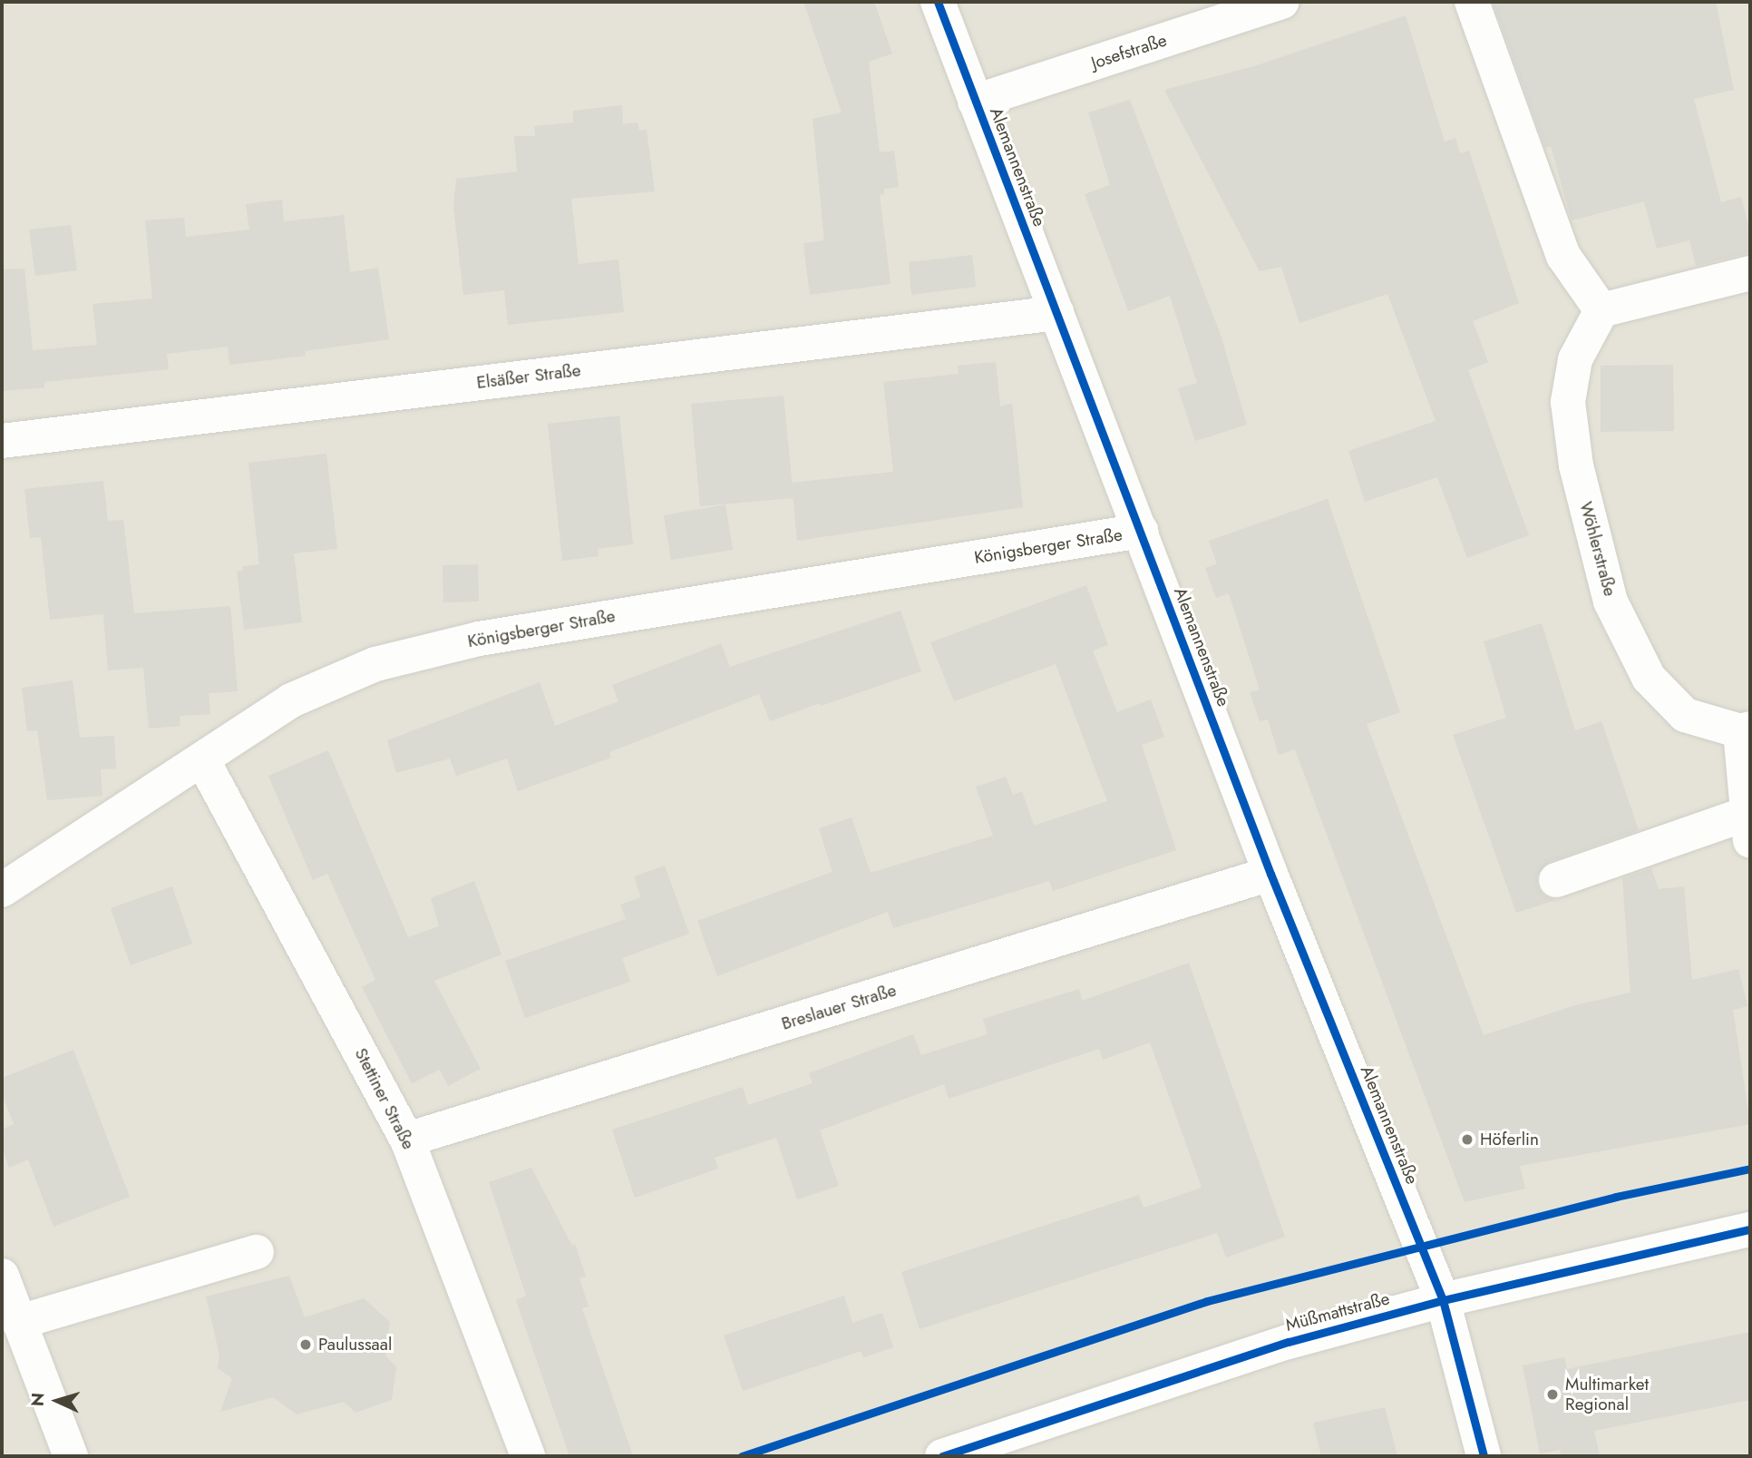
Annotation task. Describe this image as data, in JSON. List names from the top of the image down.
{
  "streets": {
    "street": [
      "Josefstraße",
      "Alemannenstraße",
      "Elsäßer Straße",
      "Königsberger Straße",
      "Wöhlerstraße",
      "Breslauer Straße",
      "Stettiner Straße",
      "Müßmattstraße"
    ]
  },
  "crossings": [
    ["Josefstraße", "Alemannenstraße"],
    ["Alemannenstraße", "Elsäßer Straße"],
    ["Alemannenstraße", "Königsberger Straße"],
    ["Alemannenstraße", "Breslauer Straße"],
    ["Alemannenstraße", "Müßmattstraße"],
    ["Königsberger Straße", "Stettiner Straße"],
    ["Breslauer Straße", "Stettiner Straße"]
  ],
  "places": ["Höferlin", "Paulussaal", "Multimarket Regional"],
  "north": "left"
}
